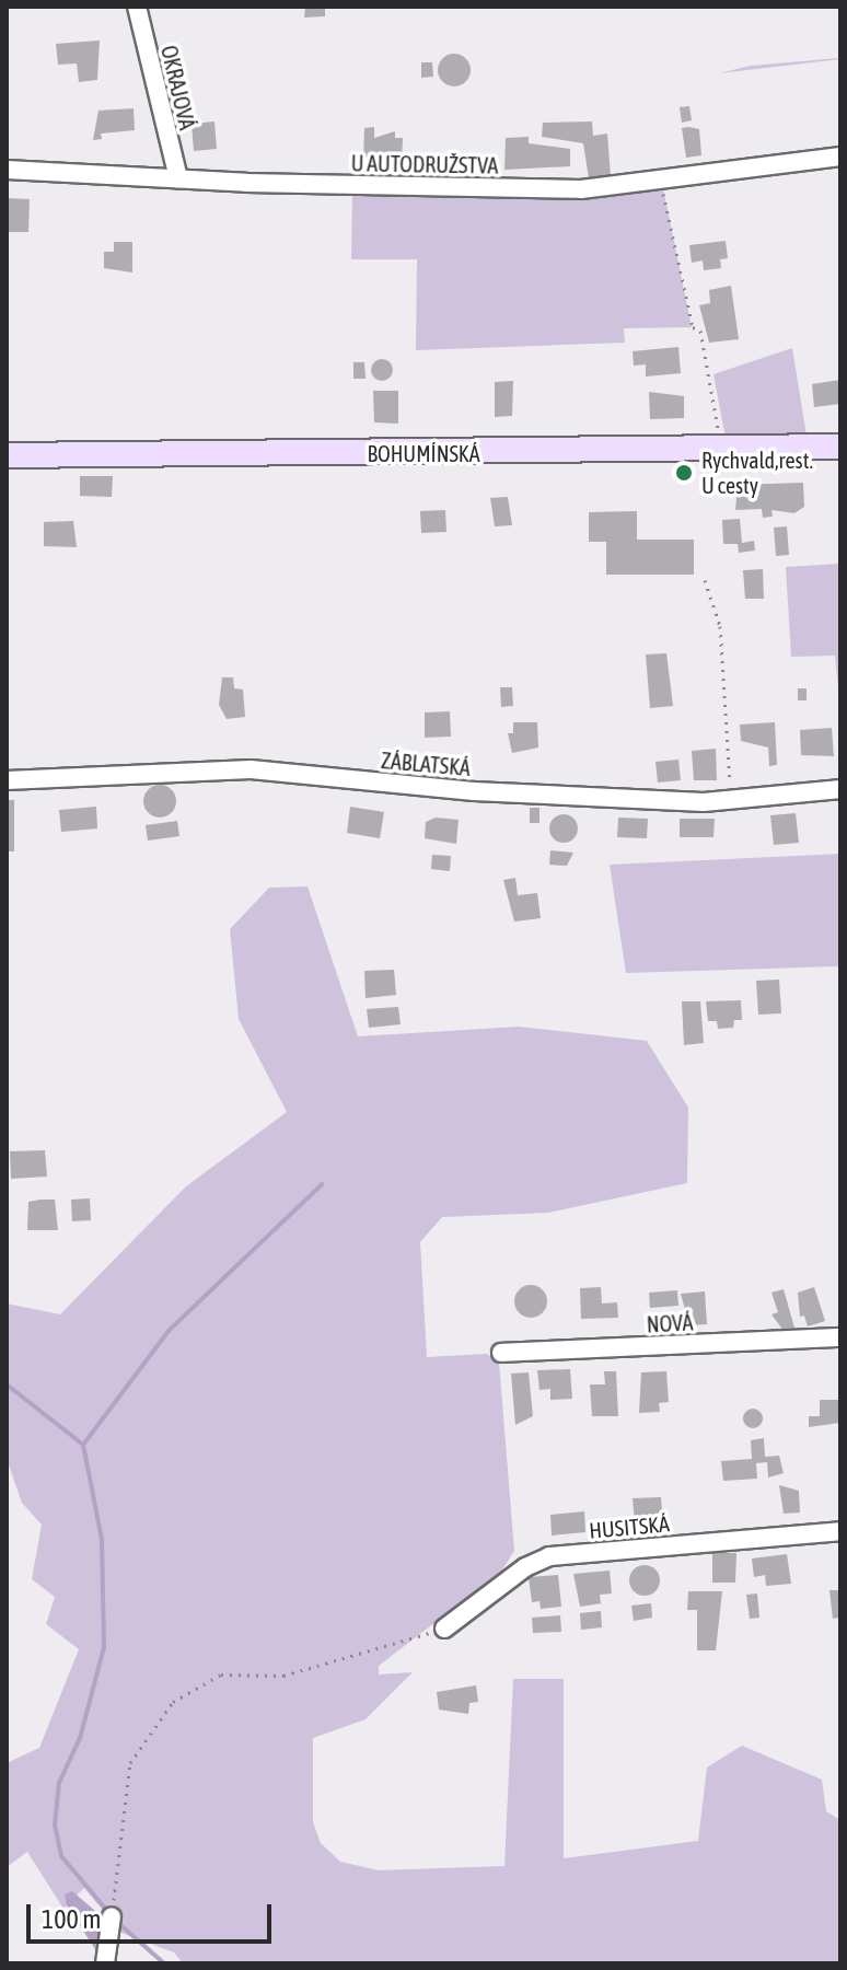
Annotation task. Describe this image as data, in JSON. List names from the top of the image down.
{
  "streets": {
    "main road": ["BOHUMÍNSKÁ"],
    "street": [
      "OKRAJOVÁ",
      "U AUTODRUŽSTVA",
      "ZÁBLATSKÁ",
      "NOVÁ",
      "HUSITSKÁ"
    ]
  },
  "crossings": [
    ["OKRAJOVÁ", "U AUTODRUŽSTVA"]
  ],
  "places": ["Rychvald,rest. U cesty"],
  "scale_bar": "100 m"
}
